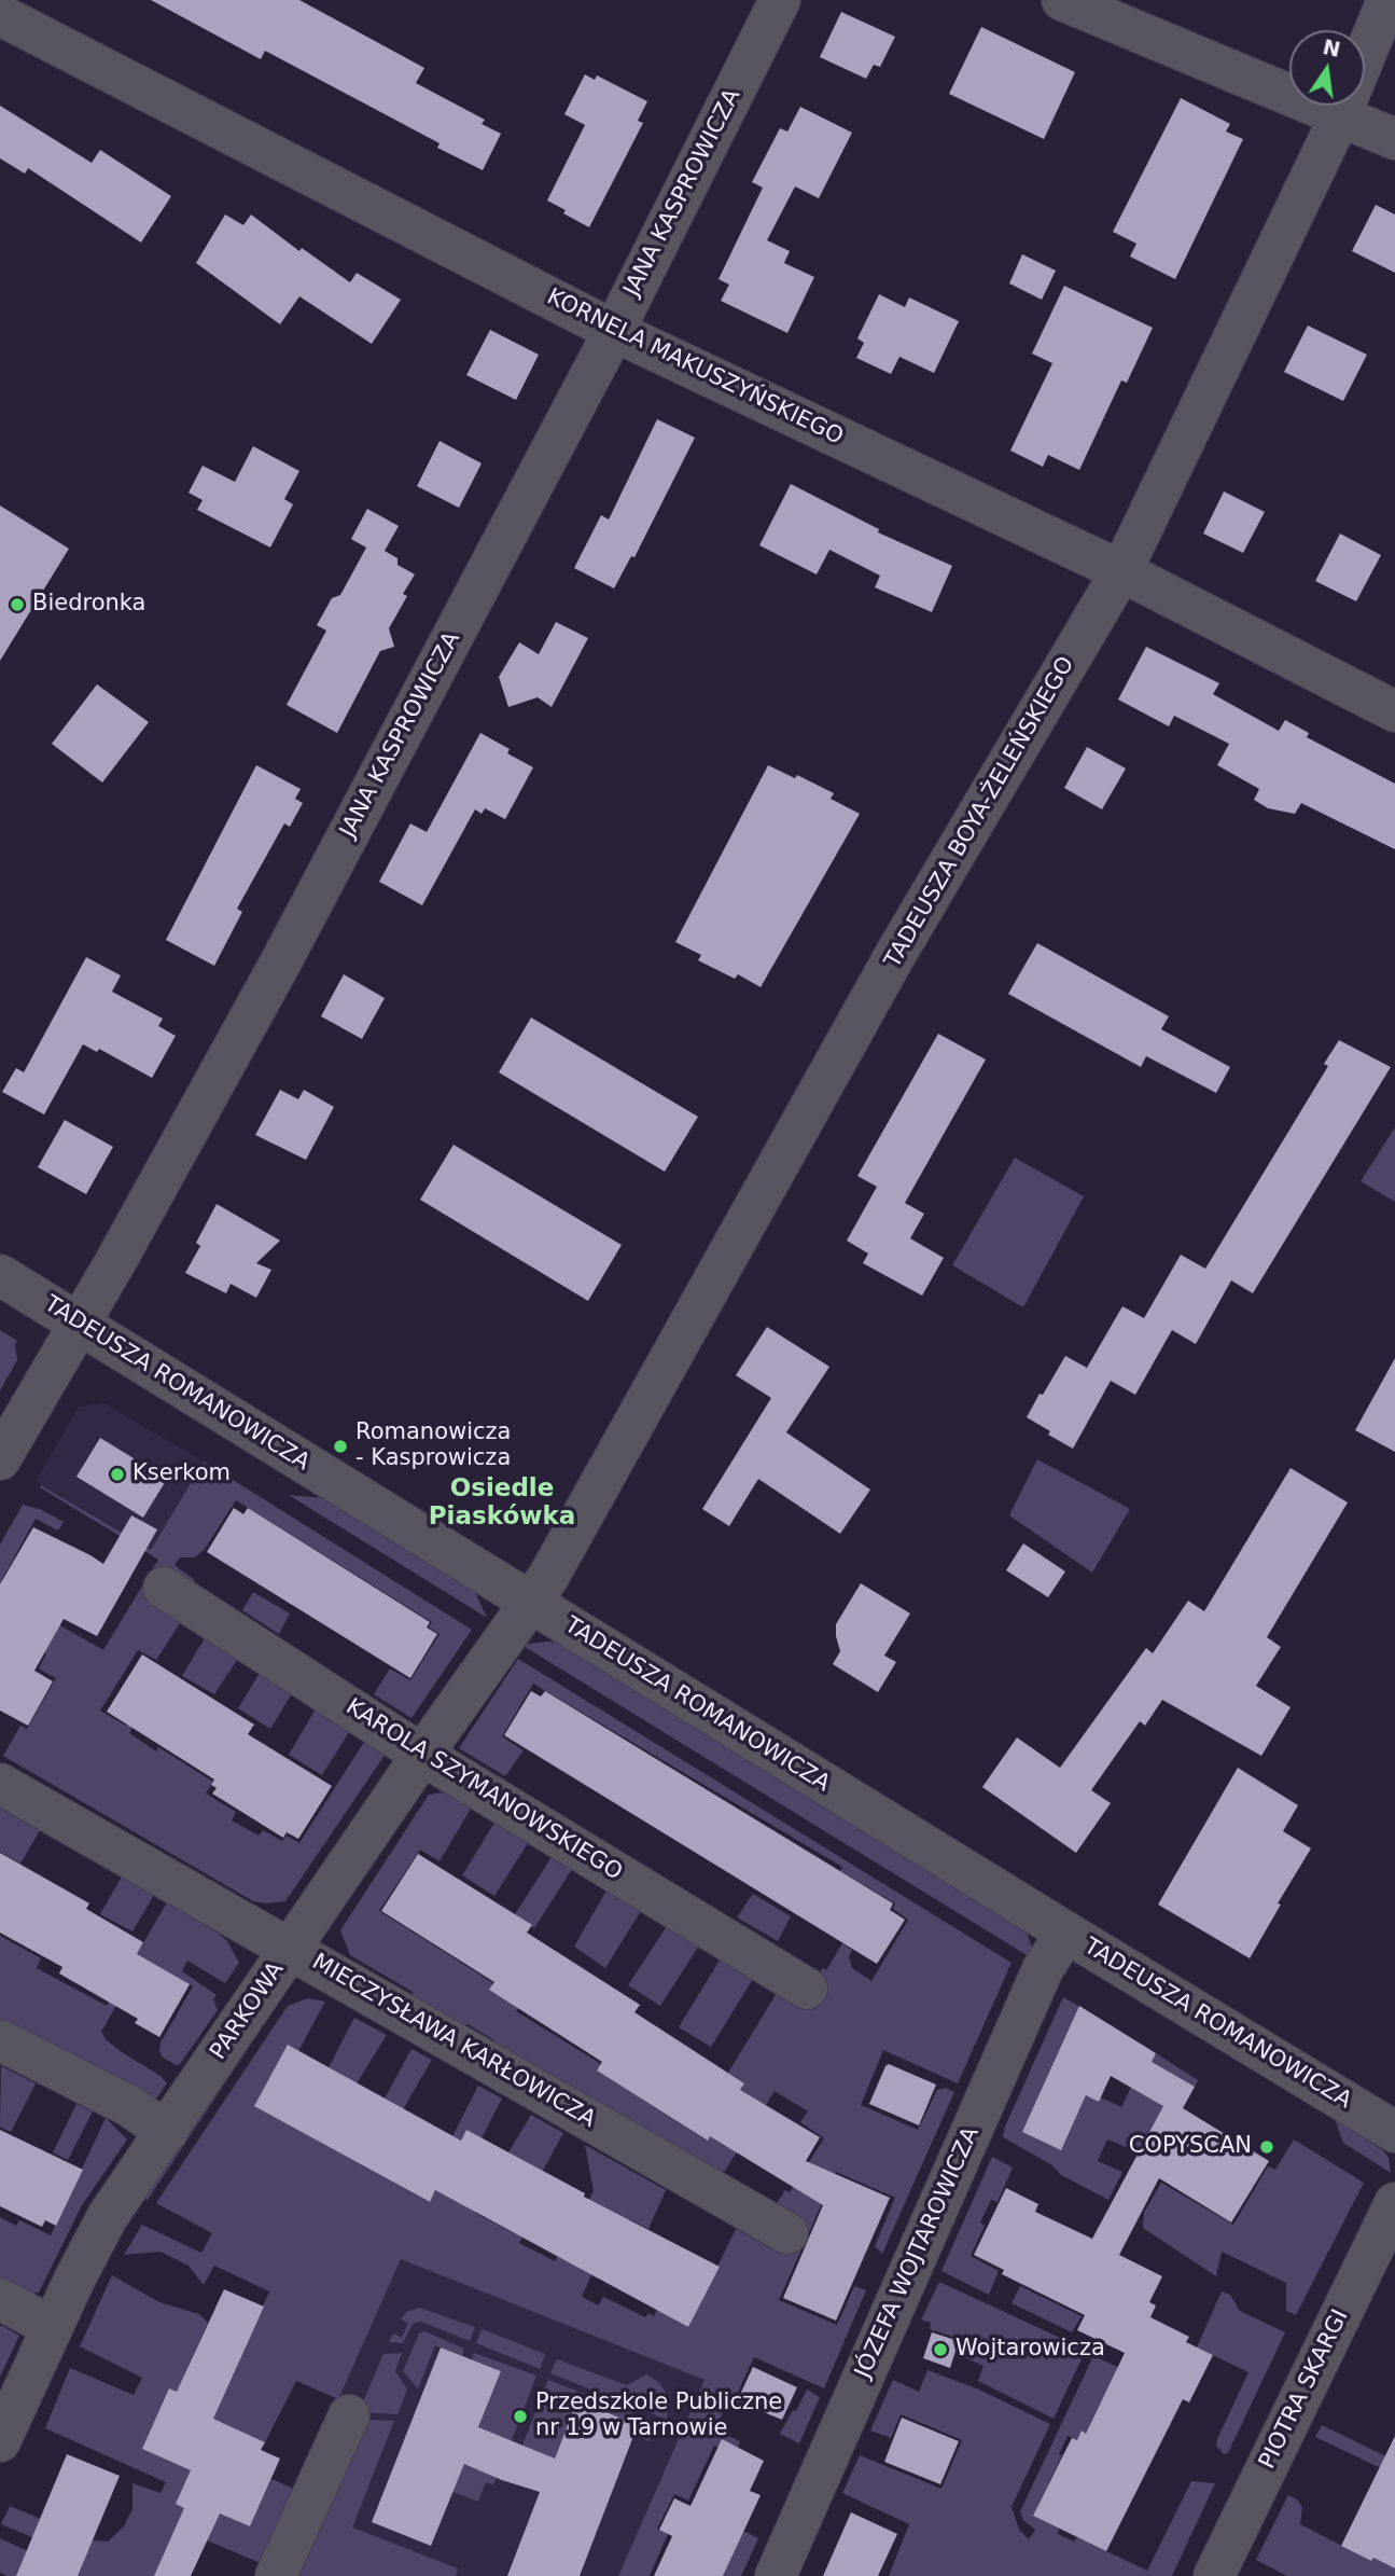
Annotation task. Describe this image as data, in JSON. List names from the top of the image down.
{
  "streets": {
    "street": [
      "JANA KASPROWICZA",
      "KORNELA MAKUSZYŃSKIEGO",
      "TADEUSZA BOYA-ŻELEŃSKIEGO",
      "TADEUSZA ROMANOWICZA",
      "KAROLA SZYMANOWSKIEGO",
      "PARKOWA",
      "MIECZYSŁAWA KARŁOWICZA",
      "JÓZEFA WOJTAROWICZA",
      "PIOTRA SKARGI"
    ]
  },
  "crossings": [
    ["JANA KASPROWICZA", "KORNELA MAKUSZYŃSKIEGO"],
    ["JANA KASPROWICZA", "TADEUSZA ROMANOWICZA"],
    ["KORNELA MAKUSZYŃSKIEGO", "TADEUSZA BOYA-ŻELEŃSKIEGO"],
    ["TADEUSZA BOYA-ŻELEŃSKIEGO", "TADEUSZA ROMANOWICZA"],
    ["TADEUSZA BOYA-ŻELEŃSKIEGO", "PARKOWA"],
    ["TADEUSZA ROMANOWICZA", "PARKOWA"],
    ["TADEUSZA ROMANOWICZA", "JÓZEFA WOJTAROWICZA"],
    ["KAROLA SZYMANOWSKIEGO", "PARKOWA"],
    ["PARKOWA", "MIECZYSŁAWA KARŁOWICZA"]
  ],
  "districts": ["Osiedle Piaskówka"],
  "places": [
    "Biedronka",
    "Romanowicza - Kasprowicza",
    "Kserkom",
    "COPYSCAN",
    "Wojtarowicza",
    "Przedszkole Publiczne nr 19 w Tarnowie"
  ],
  "north": "top"
}
